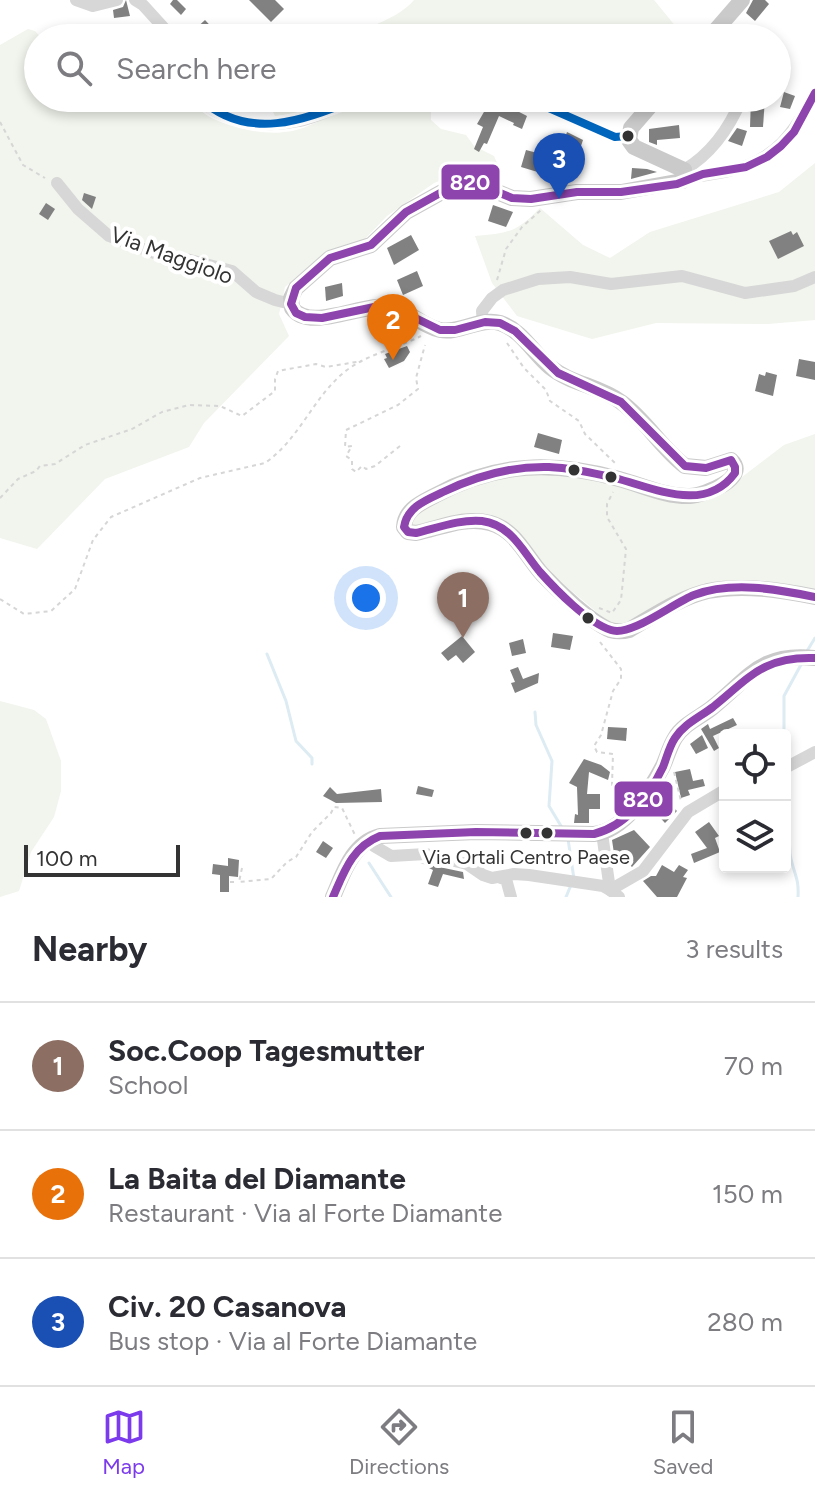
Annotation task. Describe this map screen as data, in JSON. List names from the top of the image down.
{
  "streets": {
    "street": ["Via Maggiolo"]
  },
  "places": ["Via Ortali Centro Paese"],
  "lines": ["transit line 820"],
  "scale_bar": "100 m",
  "page": {
    "search": "Search here",
    "pins": ["3", "2", "1"],
    "scale": "100 m",
    "heading": ["Nearby", "3 results"],
    "list": [
      {
        "mark": "1",
        "name": "Soc.Coop Tagesmutter",
        "note": "School",
        "value": "70 m"
      },
      {
        "mark": "2",
        "name": "La Baita del Diamante",
        "note": "Restaurant · Via al Forte Diamante",
        "value": "150 m"
      },
      {
        "mark": "3",
        "name": "Civ. 20 Casanova",
        "note": "Bus stop · Via al Forte Diamante",
        "value": "280 m"
      }
    ],
    "nav": ["Map", "Directions", "Saved"]
  }
}
